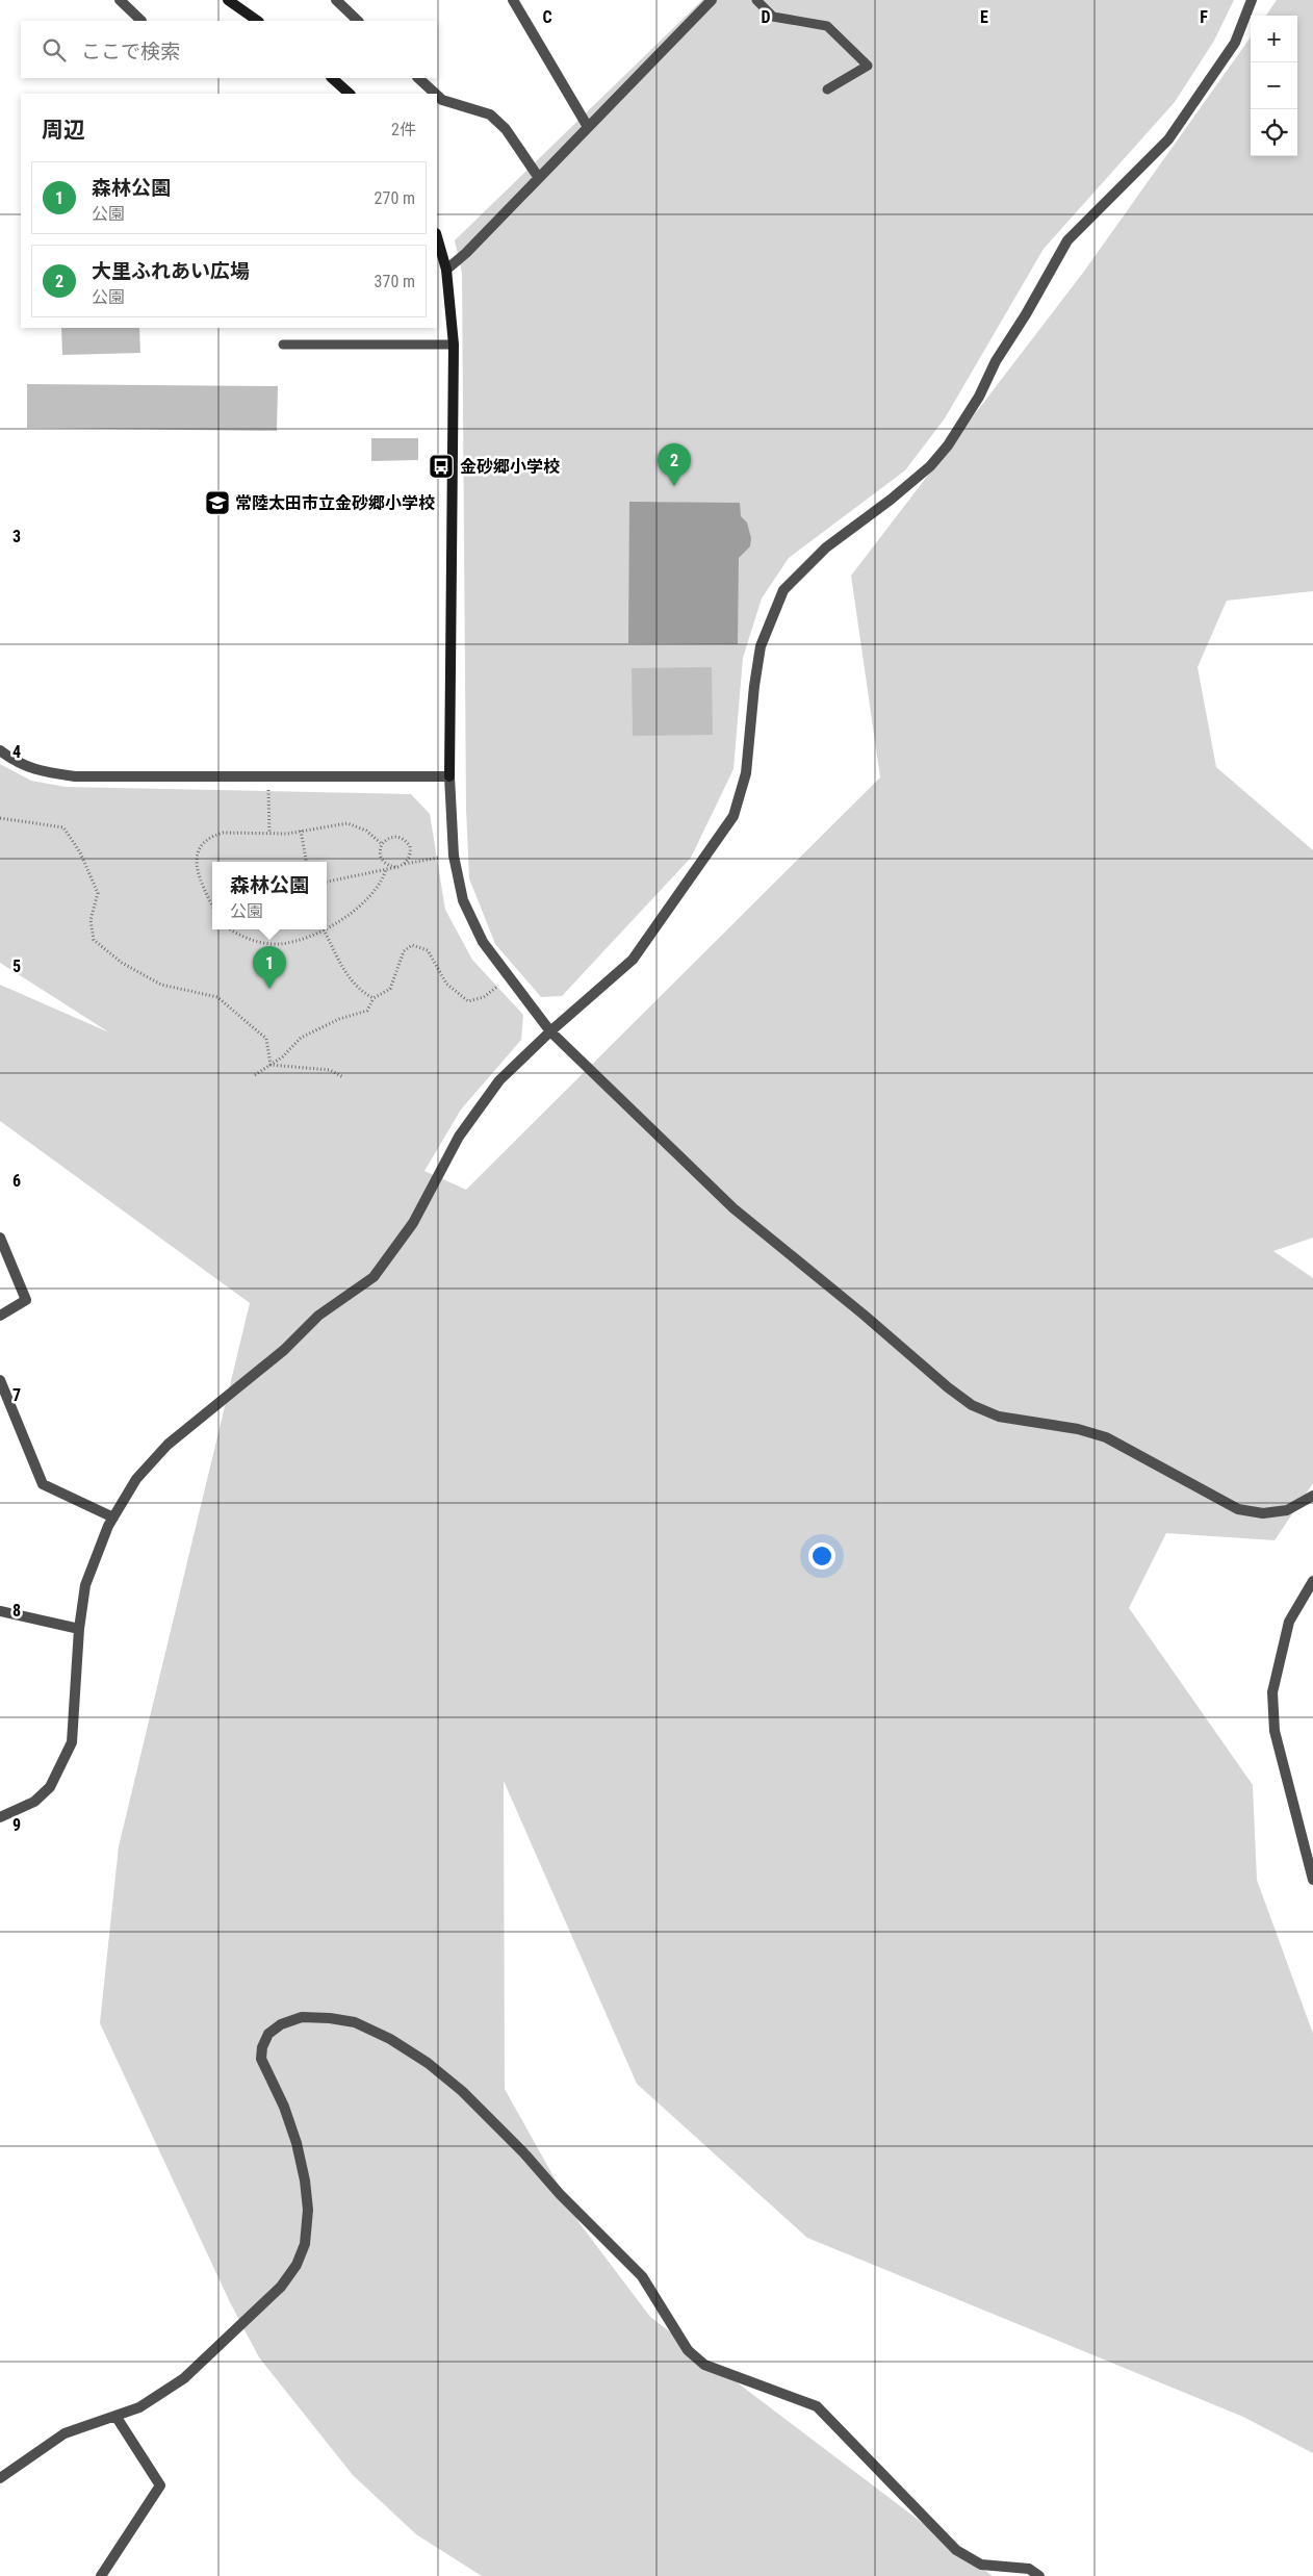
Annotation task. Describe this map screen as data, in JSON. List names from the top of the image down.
{
  "places": {
    "bus stop": ["金砂郷小学校"],
    "school or university": ["常陸太田市立金砂郷小学校"]
  },
  "page": {
    "map_buttons": ["+", "−"],
    "search": "ここで検索",
    "heading": ["周辺", "2件"],
    "list": [
      {
        "mark": "1",
        "name": "森林公園",
        "note": "公園",
        "value": "270 m"
      },
      {
        "mark": "2",
        "name": "大里ふれあい広場",
        "note": "公園",
        "value": "370 m"
      }
    ],
    "pins": ["2", "1"],
    "popup": ["森林公園", "公園"]
  },
  "grid": {
    "columns": [
      "C",
      "D",
      "E",
      "F"
    ],
    "rows": [
      "3",
      "4",
      "5",
      "6",
      "7",
      "8",
      "9"
    ]
  }
}
